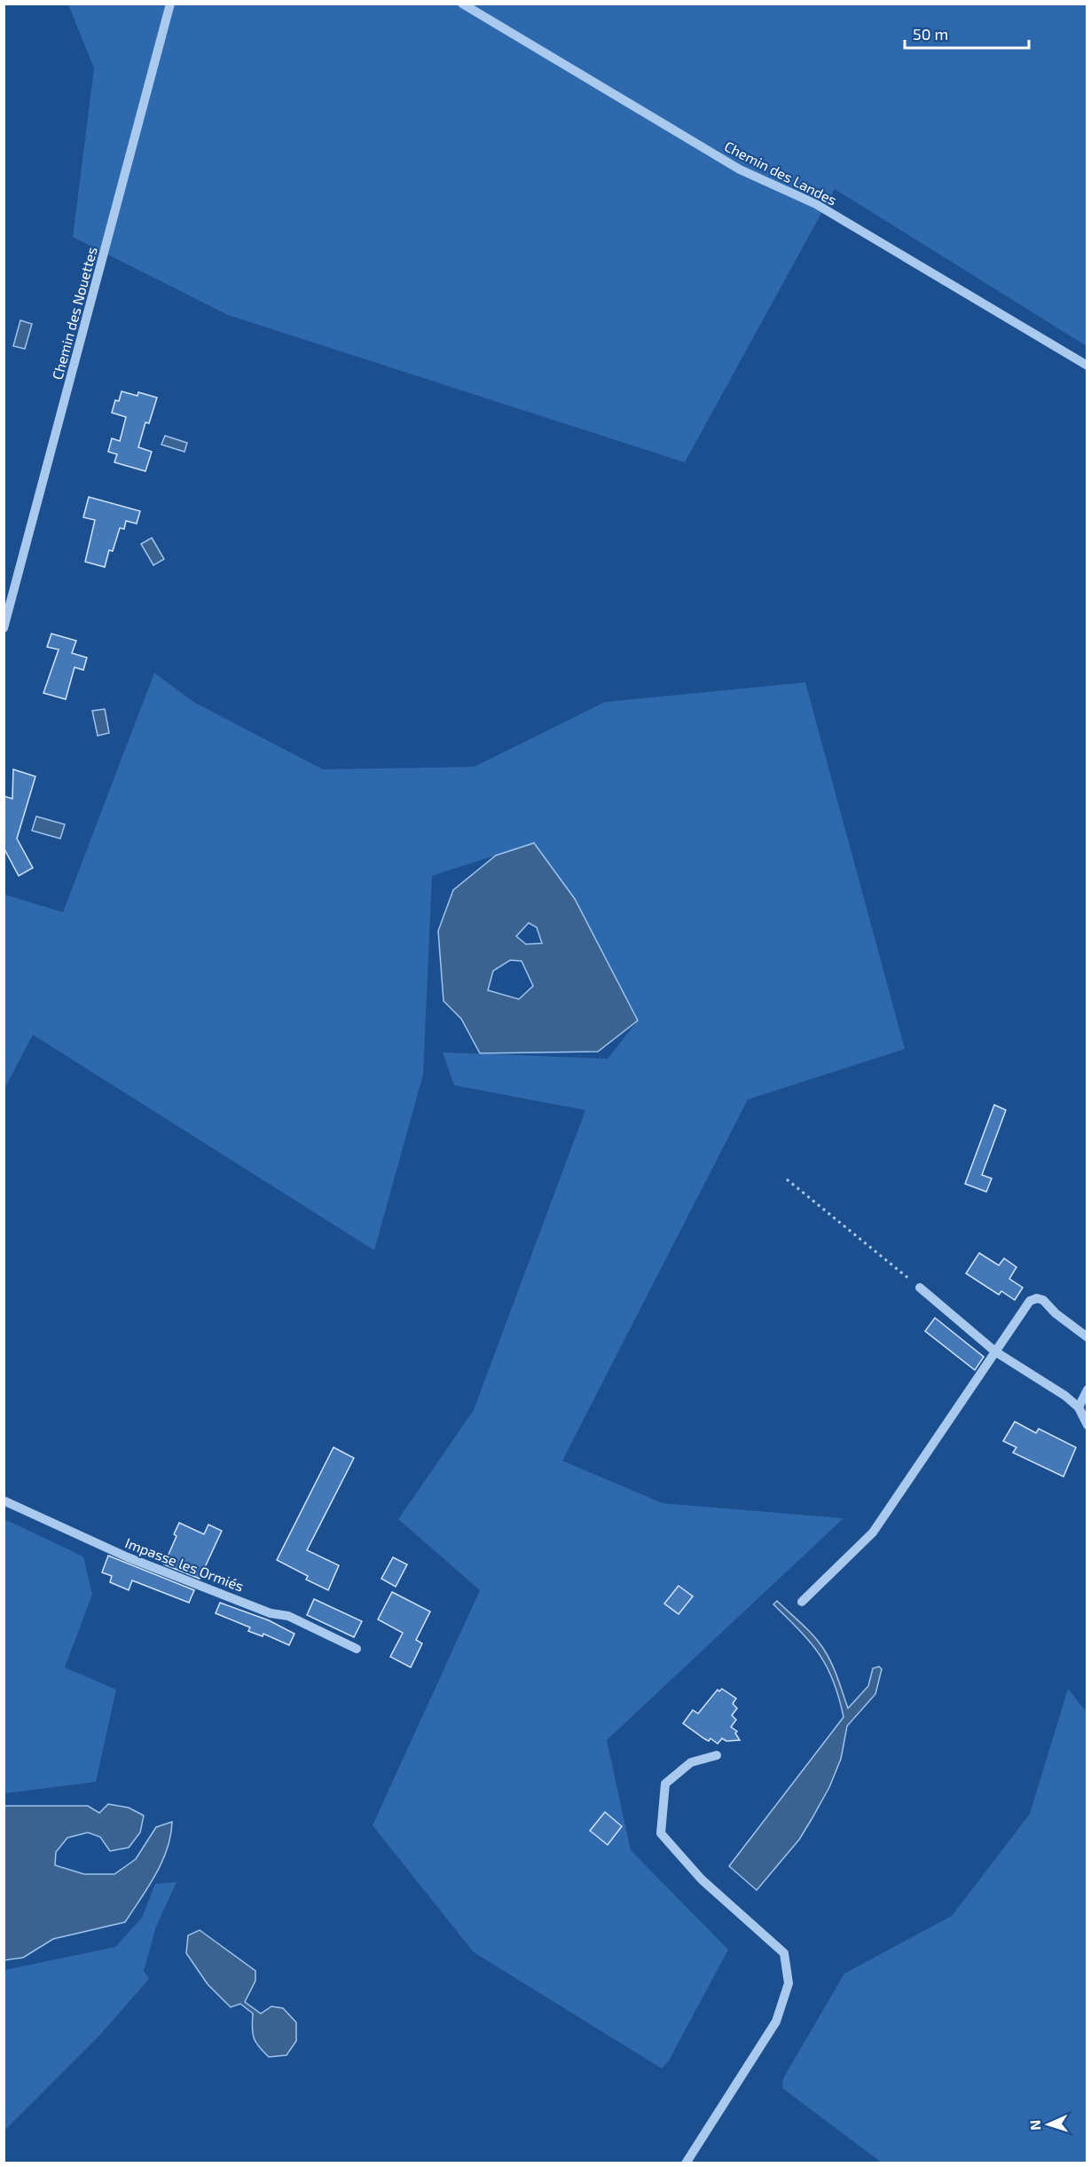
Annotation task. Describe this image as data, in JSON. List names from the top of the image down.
{
  "streets": {
    "street": ["Chemin des Landes", "Chemin des Nouettes", "Impasse les Ormiés"]
  },
  "scale_bar": "50 m",
  "north": "left"
}
